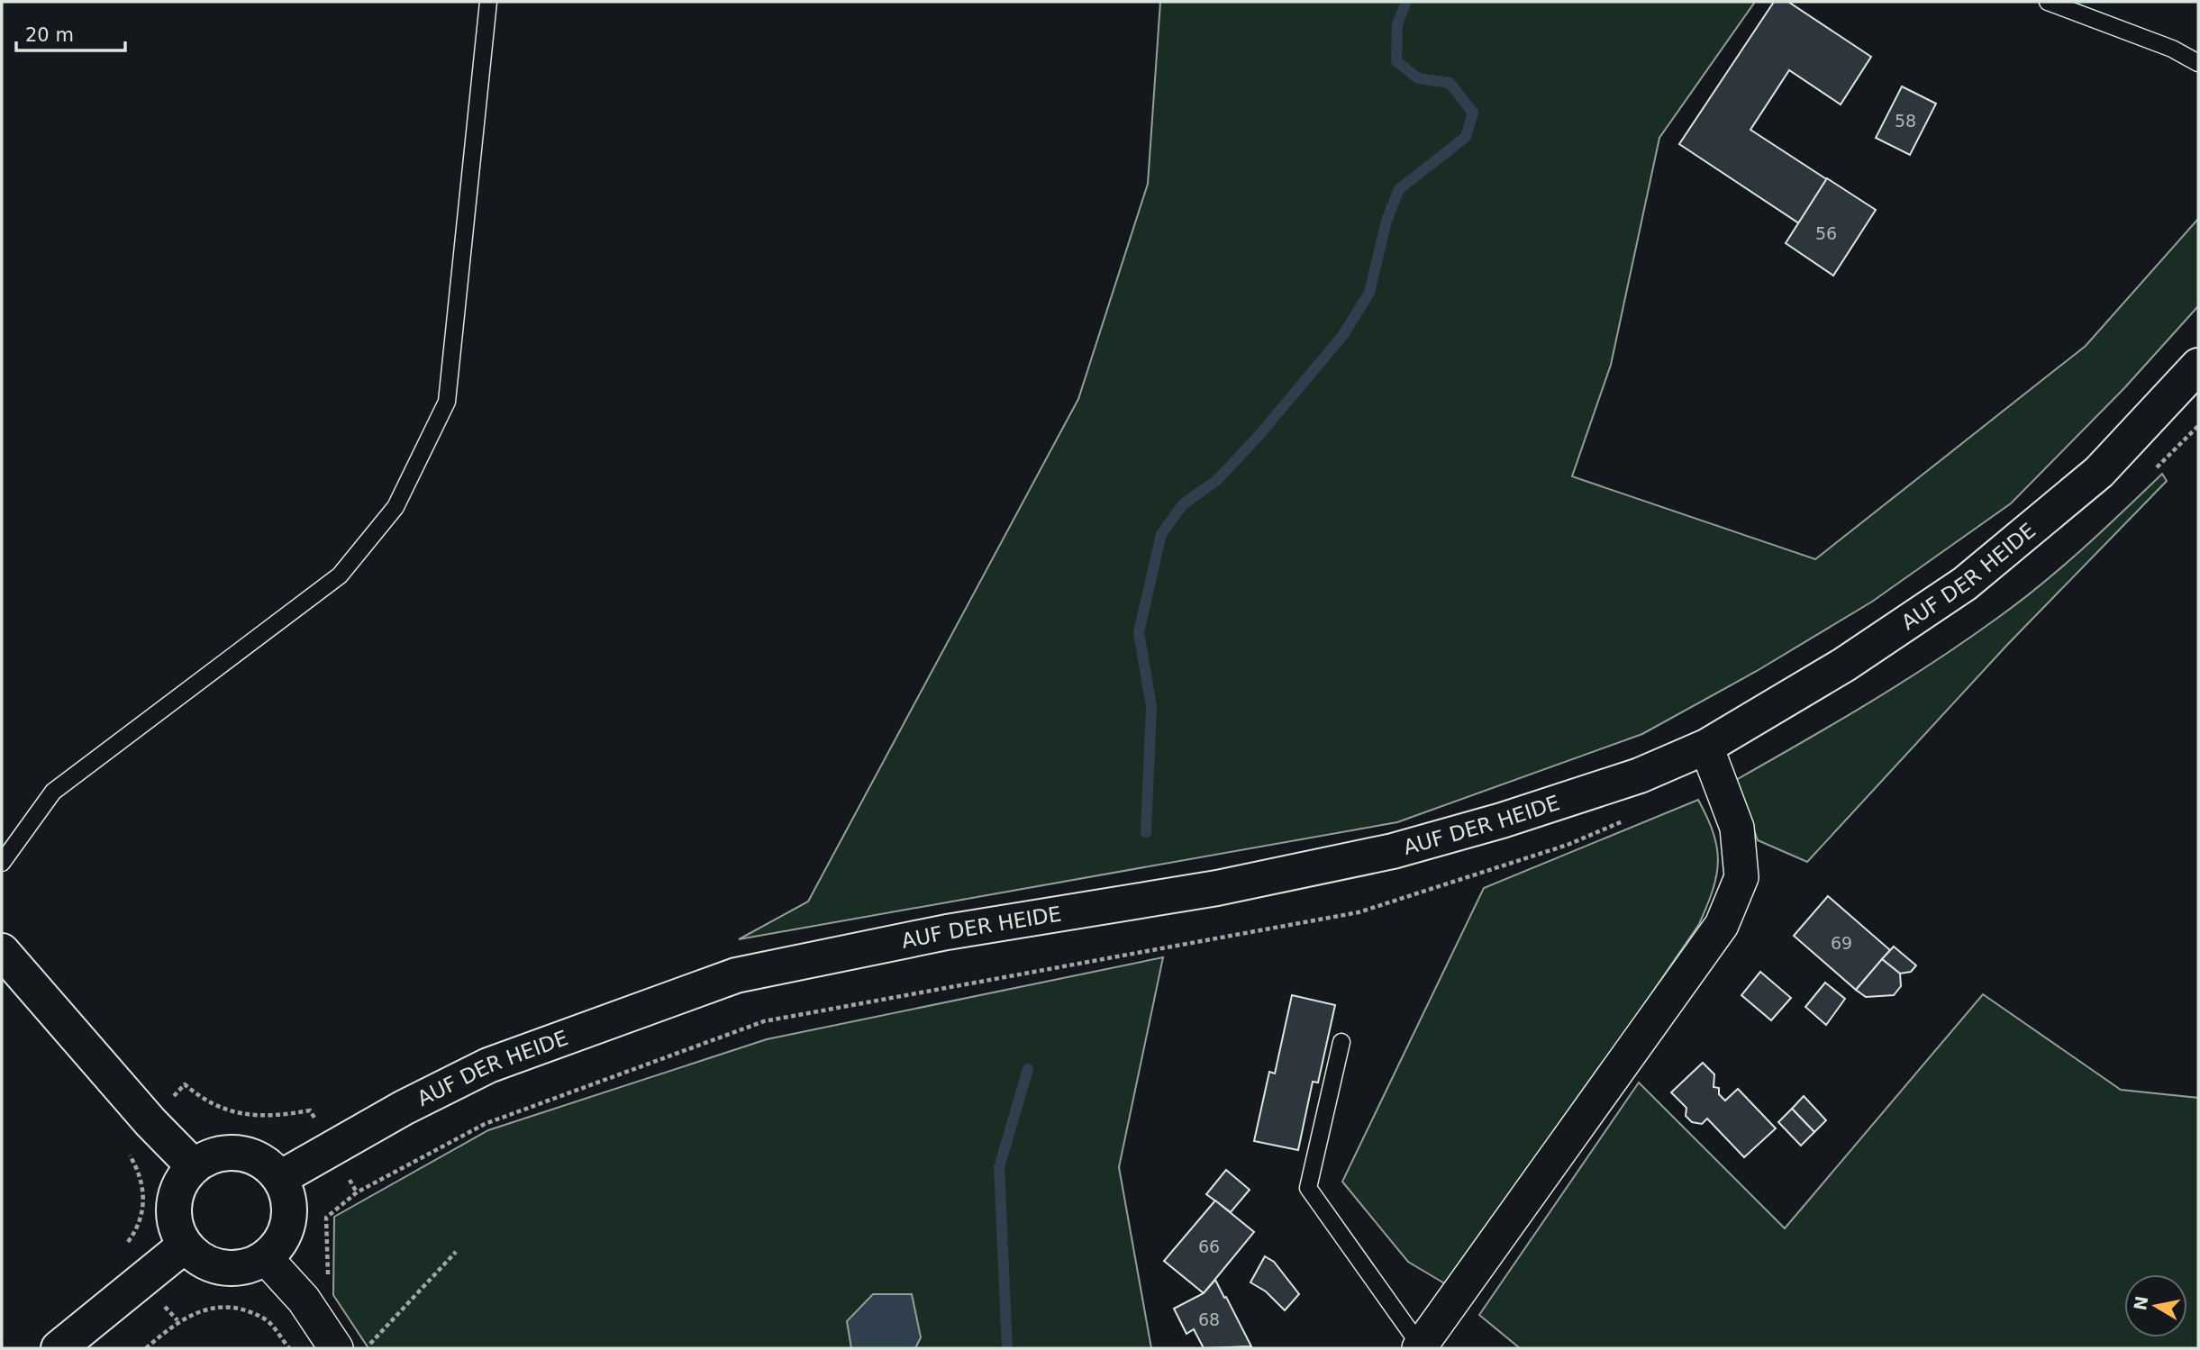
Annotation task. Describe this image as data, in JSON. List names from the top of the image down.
{
  "streets": {
    "street": ["AUF DER HEIDE"]
  },
  "house_numbers": [
    "58",
    "56",
    "69",
    "66",
    "68"
  ],
  "scale_bar": "20 m",
  "north": "left"
}
